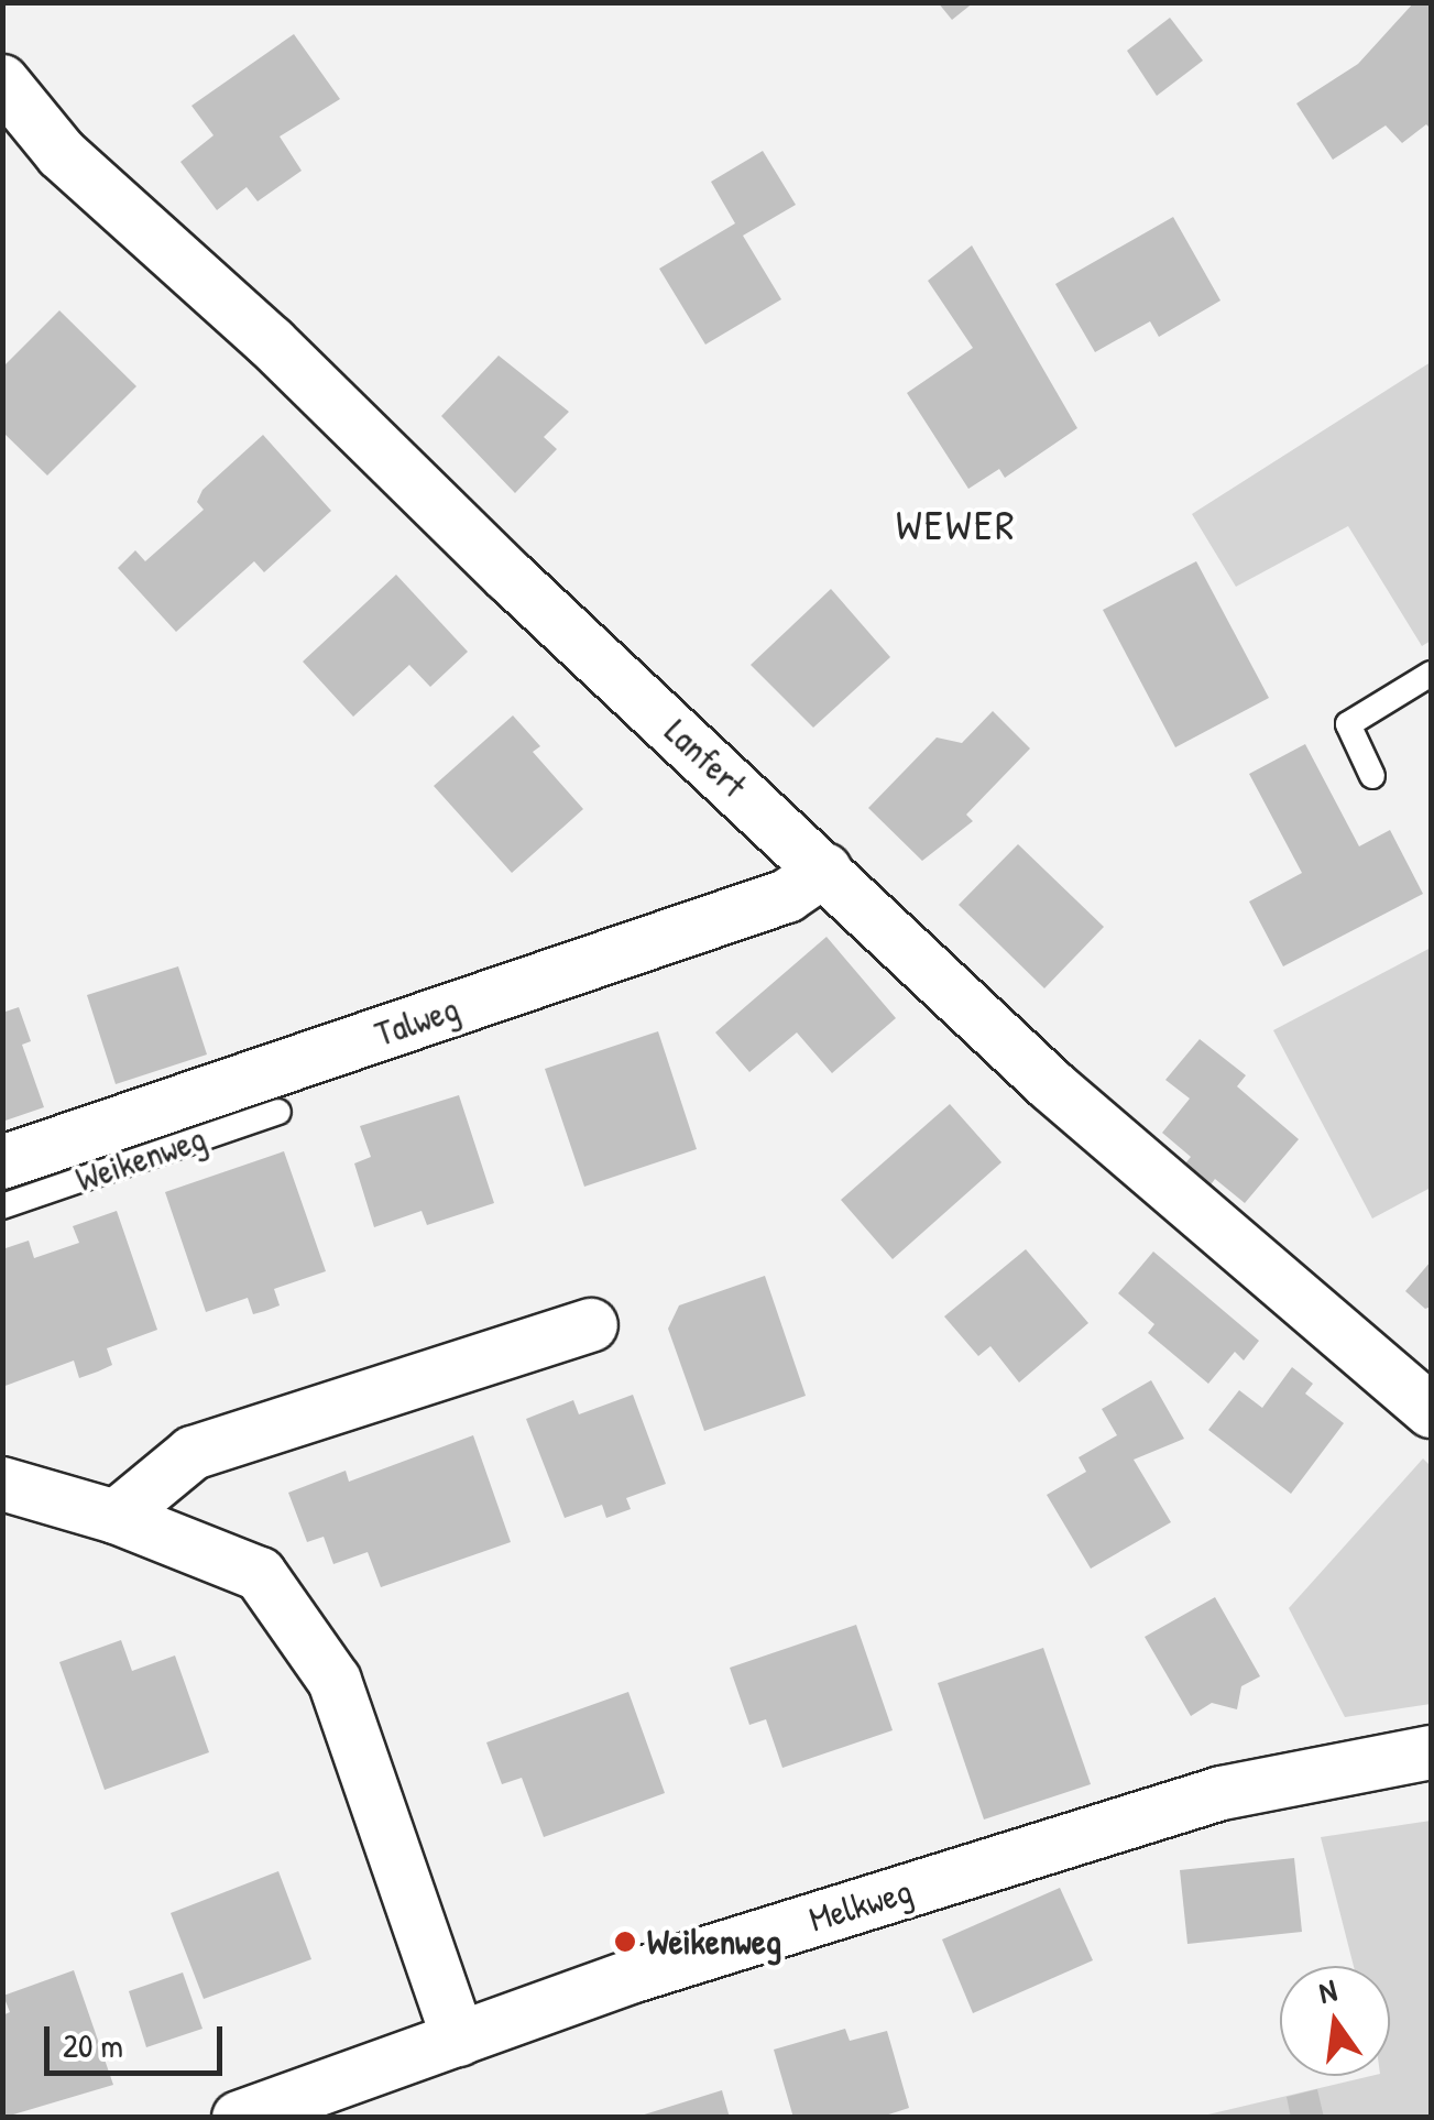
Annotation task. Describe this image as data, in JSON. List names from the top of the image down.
{
  "streets": {
    "street": ["Lanfert", "Talweg", "Melkweg"],
    "lane": ["Weikenweg"]
  },
  "crossings": [
    ["Lanfert", "Talweg"]
  ],
  "districts": ["WEWER"],
  "places": ["Weikenweg"],
  "scale_bar": "20 m",
  "north": "top"
}
